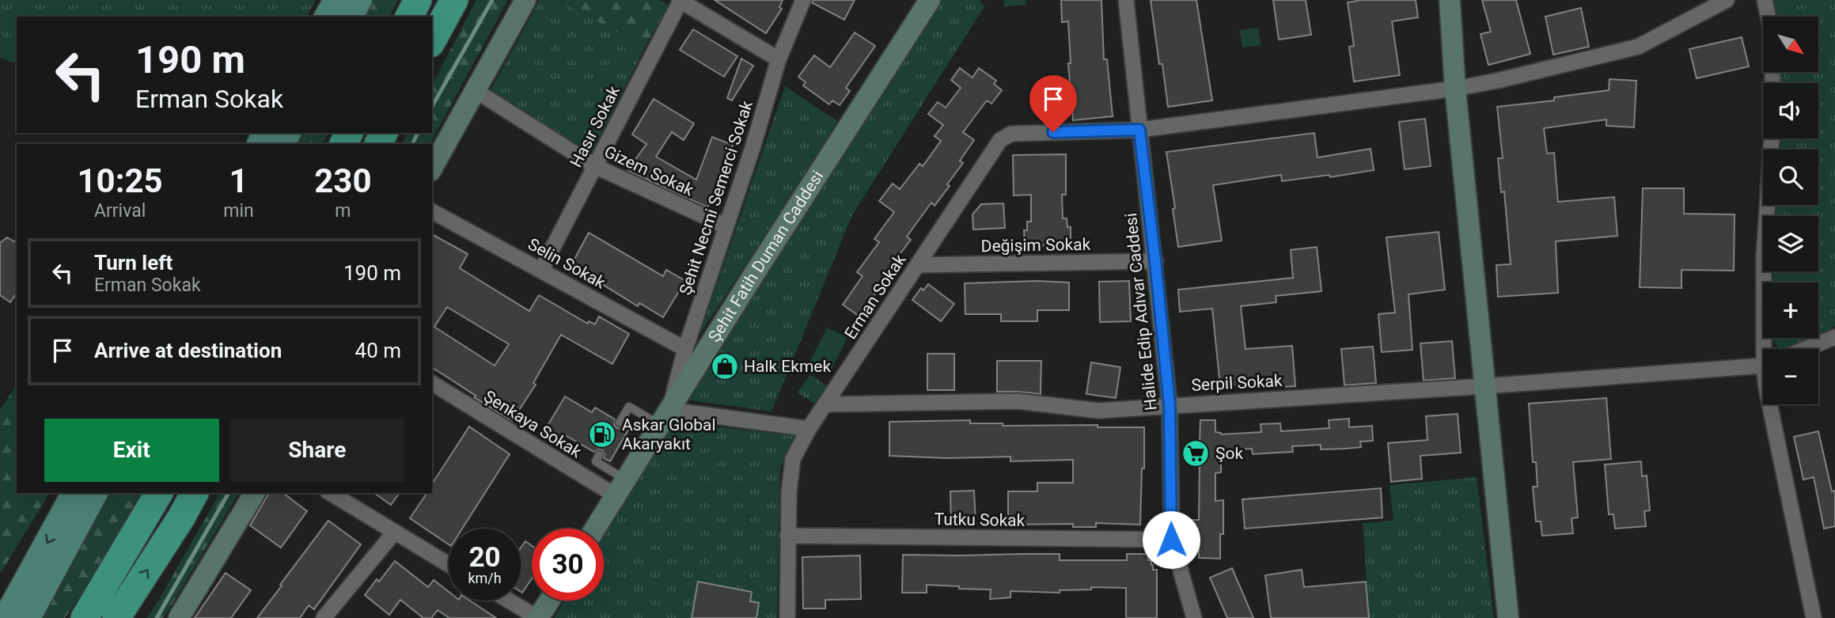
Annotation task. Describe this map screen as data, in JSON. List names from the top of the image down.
{
  "streets": {
    "street": [
      "Hasır Sokak",
      "Gizem Sokak",
      "Şehit Necmi Semerci Sokak",
      "Değişim Sokak",
      "Şehit Fatih Duman Caddesi",
      "Selin Sokak",
      "Erman Sokak",
      "Halide Edip Adıvar Caddesi",
      "Serpil Sokak",
      "Şenkaya Sokak",
      "Tutku Sokak"
    ]
  },
  "crossings": [
    ["Hasır Sokak", "Gizem Sokak"],
    ["Hasır Sokak", "Selin Sokak"],
    ["Gizem Sokak", "Şehit Necmi Semerci Sokak"],
    ["Şehit Necmi Semerci Sokak", "Şehit Fatih Duman Caddesi"],
    ["Şehit Necmi Semerci Sokak", "Selin Sokak"],
    ["Değişim Sokak", "Erman Sokak"],
    ["Değişim Sokak", "Halide Edip Adıvar Caddesi"],
    ["Şehit Fatih Duman Caddesi", "Şenkaya Sokak"],
    ["Erman Sokak", "Halide Edip Adıvar Caddesi"],
    ["Erman Sokak", "Serpil Sokak"],
    ["Erman Sokak", "Tutku Sokak"],
    ["Halide Edip Adıvar Caddesi", "Serpil Sokak"],
    ["Halide Edip Adıvar Caddesi", "Tutku Sokak"]
  ],
  "places": {
    "shop": ["Halk Ekmek"],
    "fuel station": ["Askar Global Akaryakıt"],
    "supermarket": ["Şok"]
  },
  "north": "bottom right",
  "page": {
    "map_buttons": ["+", "−"],
    "turn": ["190 m", "Erman Sokak"],
    "eta": [
      "10:25",
      "Arrival",
      "1",
      "min",
      "230",
      "m"
    ],
    "list": [
      {
        "name": "Turn left",
        "note": "Erman Sokak",
        "value": "190 m"
      },
      {
        "name": "Arrive at destination",
        "value": "40 m"
      }
    ],
    "buttons": ["Exit", "Share"],
    "speed": "20 km/h",
    "limit": "30"
  }
}
